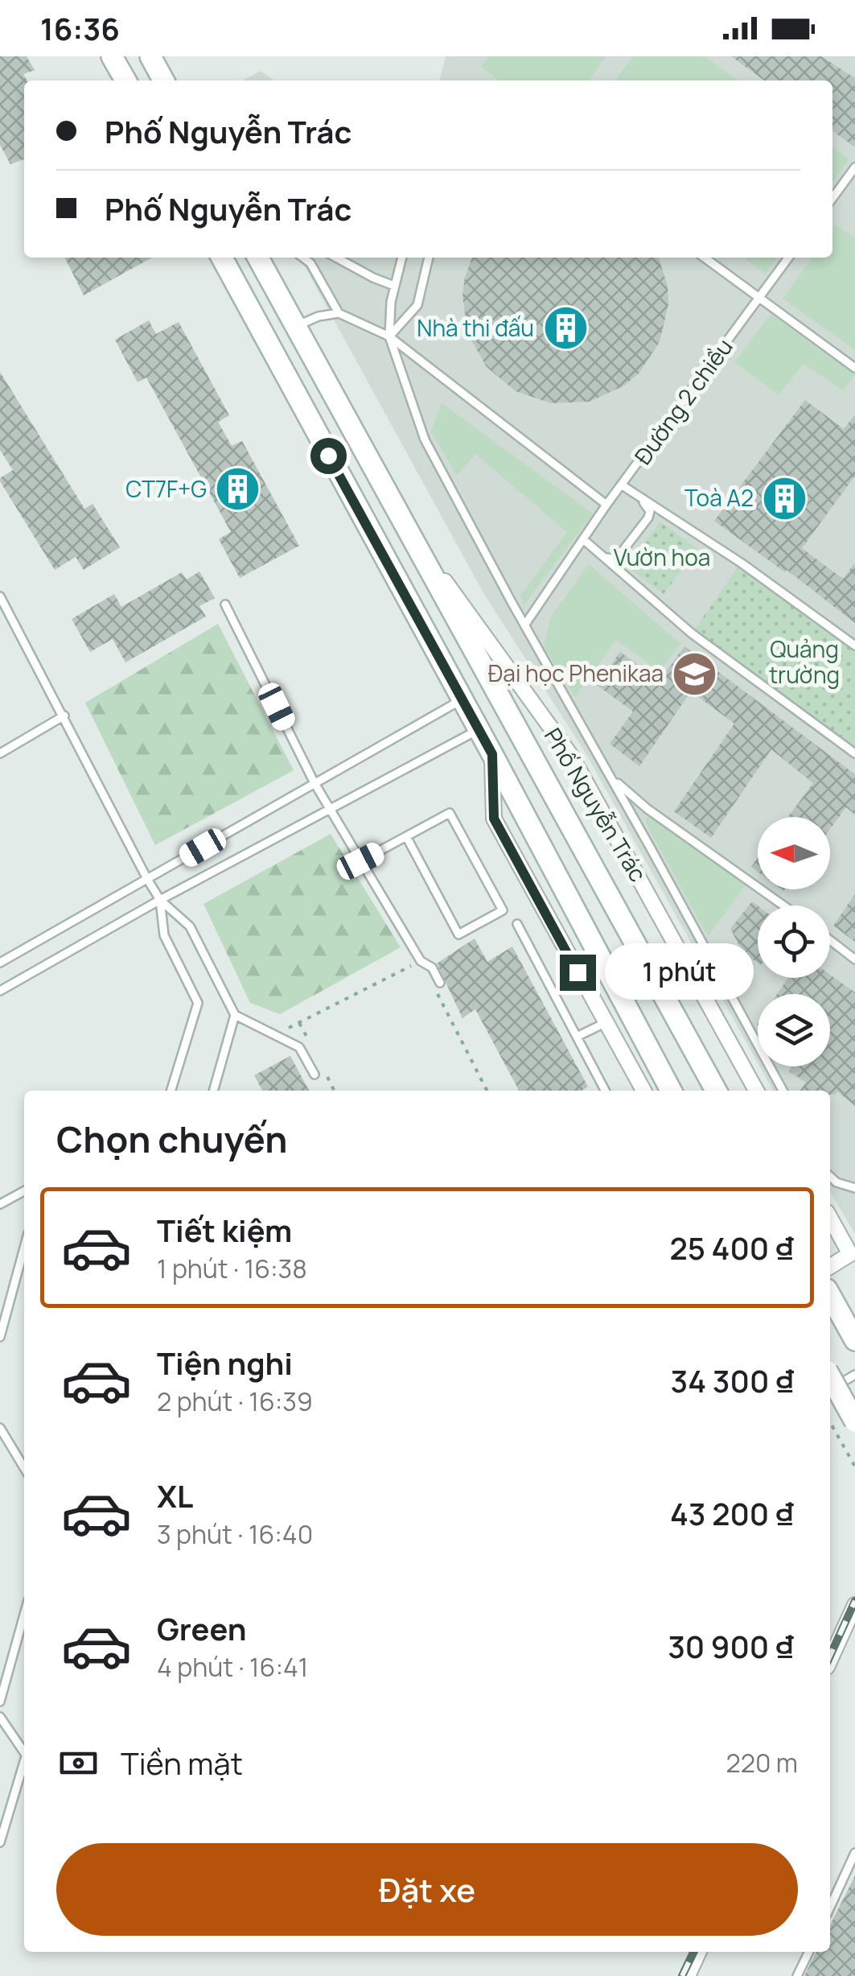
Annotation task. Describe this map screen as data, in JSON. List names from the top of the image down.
{
  "streets": {
    "main road": ["Phố Nguyễn Trác"],
    "lane": ["Đường 2 chiều"]
  },
  "parks": ["Vườn hoa", "Quảng trường"],
  "places": {
    "building": ["Nhà thi đấu", "CT7F+G", "Toà A2"],
    "school or university": ["Đại học Phenikaa"]
  },
  "north": "left",
  "page": {
    "status": "16:36",
    "banner": ["Phố Nguyễn Trác", "Phố Nguyễn Trác"],
    "bubble": "1 phút",
    "heading": "Chọn chuyến",
    "list": [
      {
        "name": "Tiết kiệm",
        "note": "1 phút · 16:38",
        "value": "25 400 ₫"
      },
      {
        "name": "Tiện nghi",
        "note": "2 phút · 16:39",
        "value": "34 300 ₫"
      },
      {
        "name": "XL",
        "note": "3 phút · 16:40",
        "value": "43 200 ₫"
      },
      {
        "name": "Green",
        "note": "4 phút · 16:41",
        "value": "30 900 ₫"
      }
    ],
    "pay": ["Tiền mặt", "220 m"],
    "buttons": "Đặt xe"
  }
}
